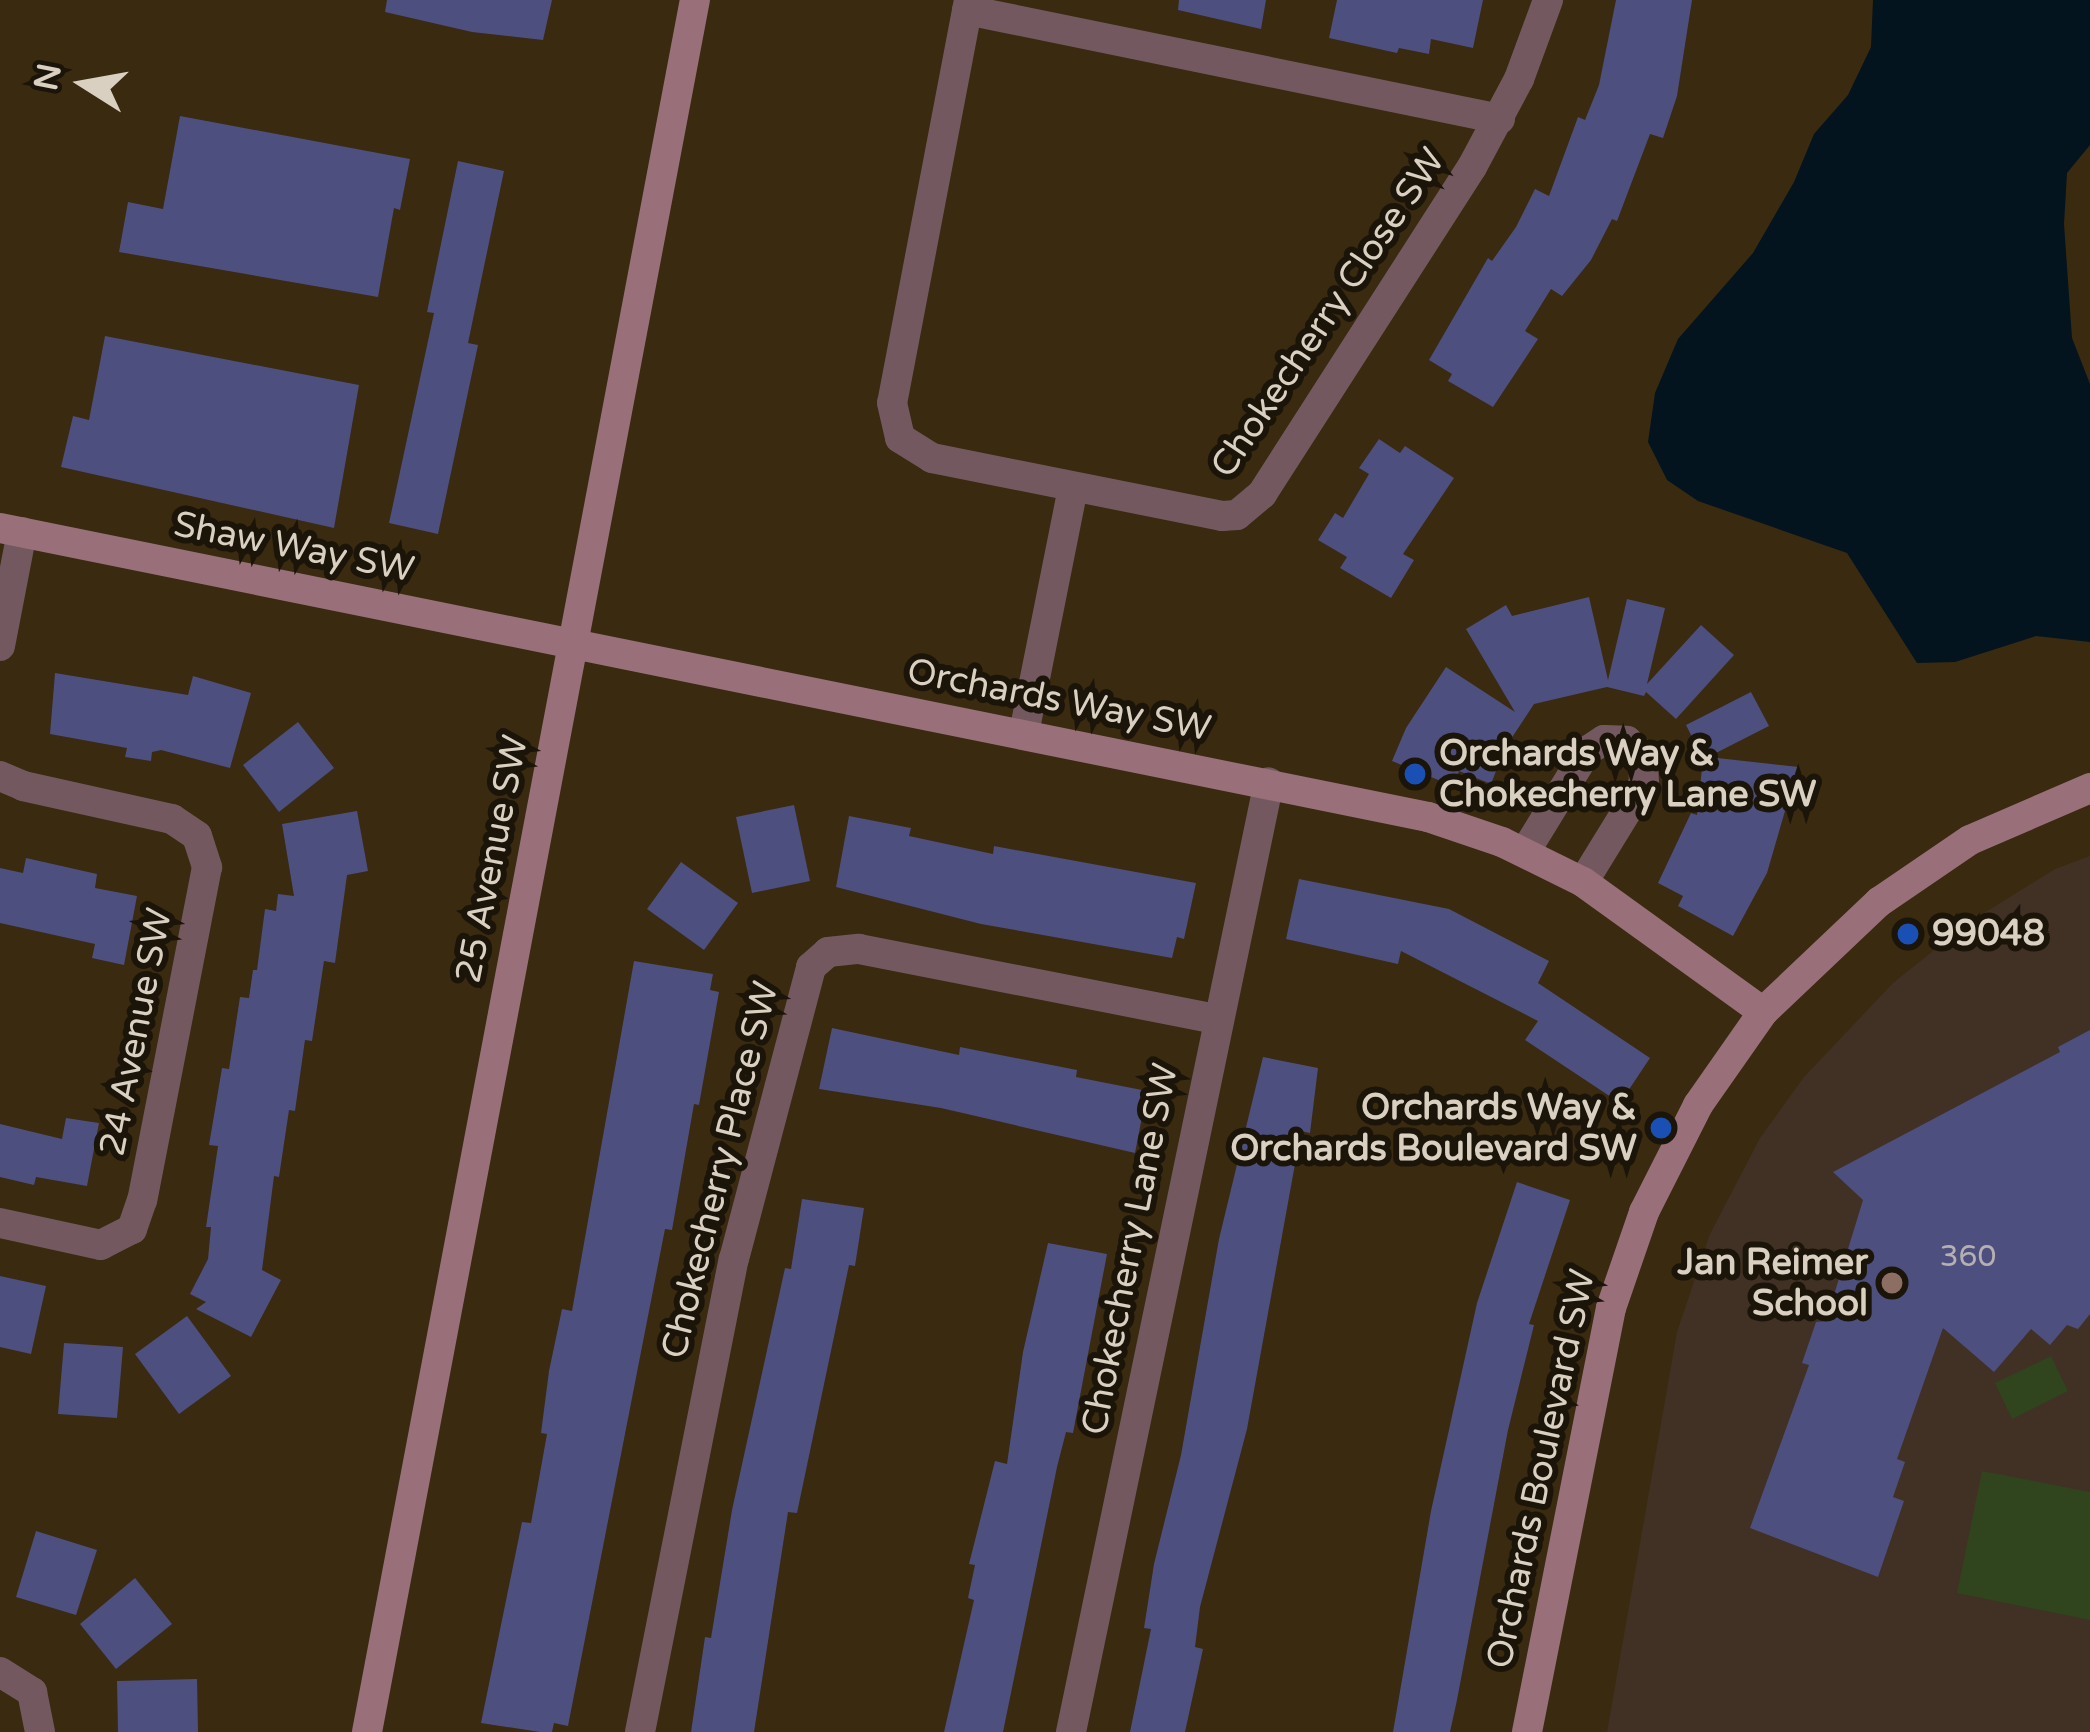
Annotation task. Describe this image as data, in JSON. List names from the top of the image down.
{
  "streets": {
    "street": [
      "Chokecherry Close SW",
      "Shaw Way SW",
      "Orchards Way SW",
      "25 Avenue SW",
      "24 Avenue SW",
      "Chokecherry Place SW",
      "Chokecherry Lane SW",
      "Orchards Boulevard SW"
    ]
  },
  "crossings": [
    ["Shaw Way SW", "Orchards Way SW"],
    ["Shaw Way SW", "25 Avenue SW"],
    ["Orchards Way SW", "25 Avenue SW"],
    ["Orchards Way SW", "Chokecherry Lane SW"],
    ["Orchards Way SW", "Orchards Boulevard SW"],
    ["Chokecherry Place SW", "Chokecherry Lane SW"]
  ],
  "places": [
    "Orchards Way & Chokecherry Lane SW",
    "99048",
    "Orchards Way & Orchards Boulevard SW",
    "Jan Reimer School"
  ],
  "house_numbers": ["360"],
  "north": "left"
}
